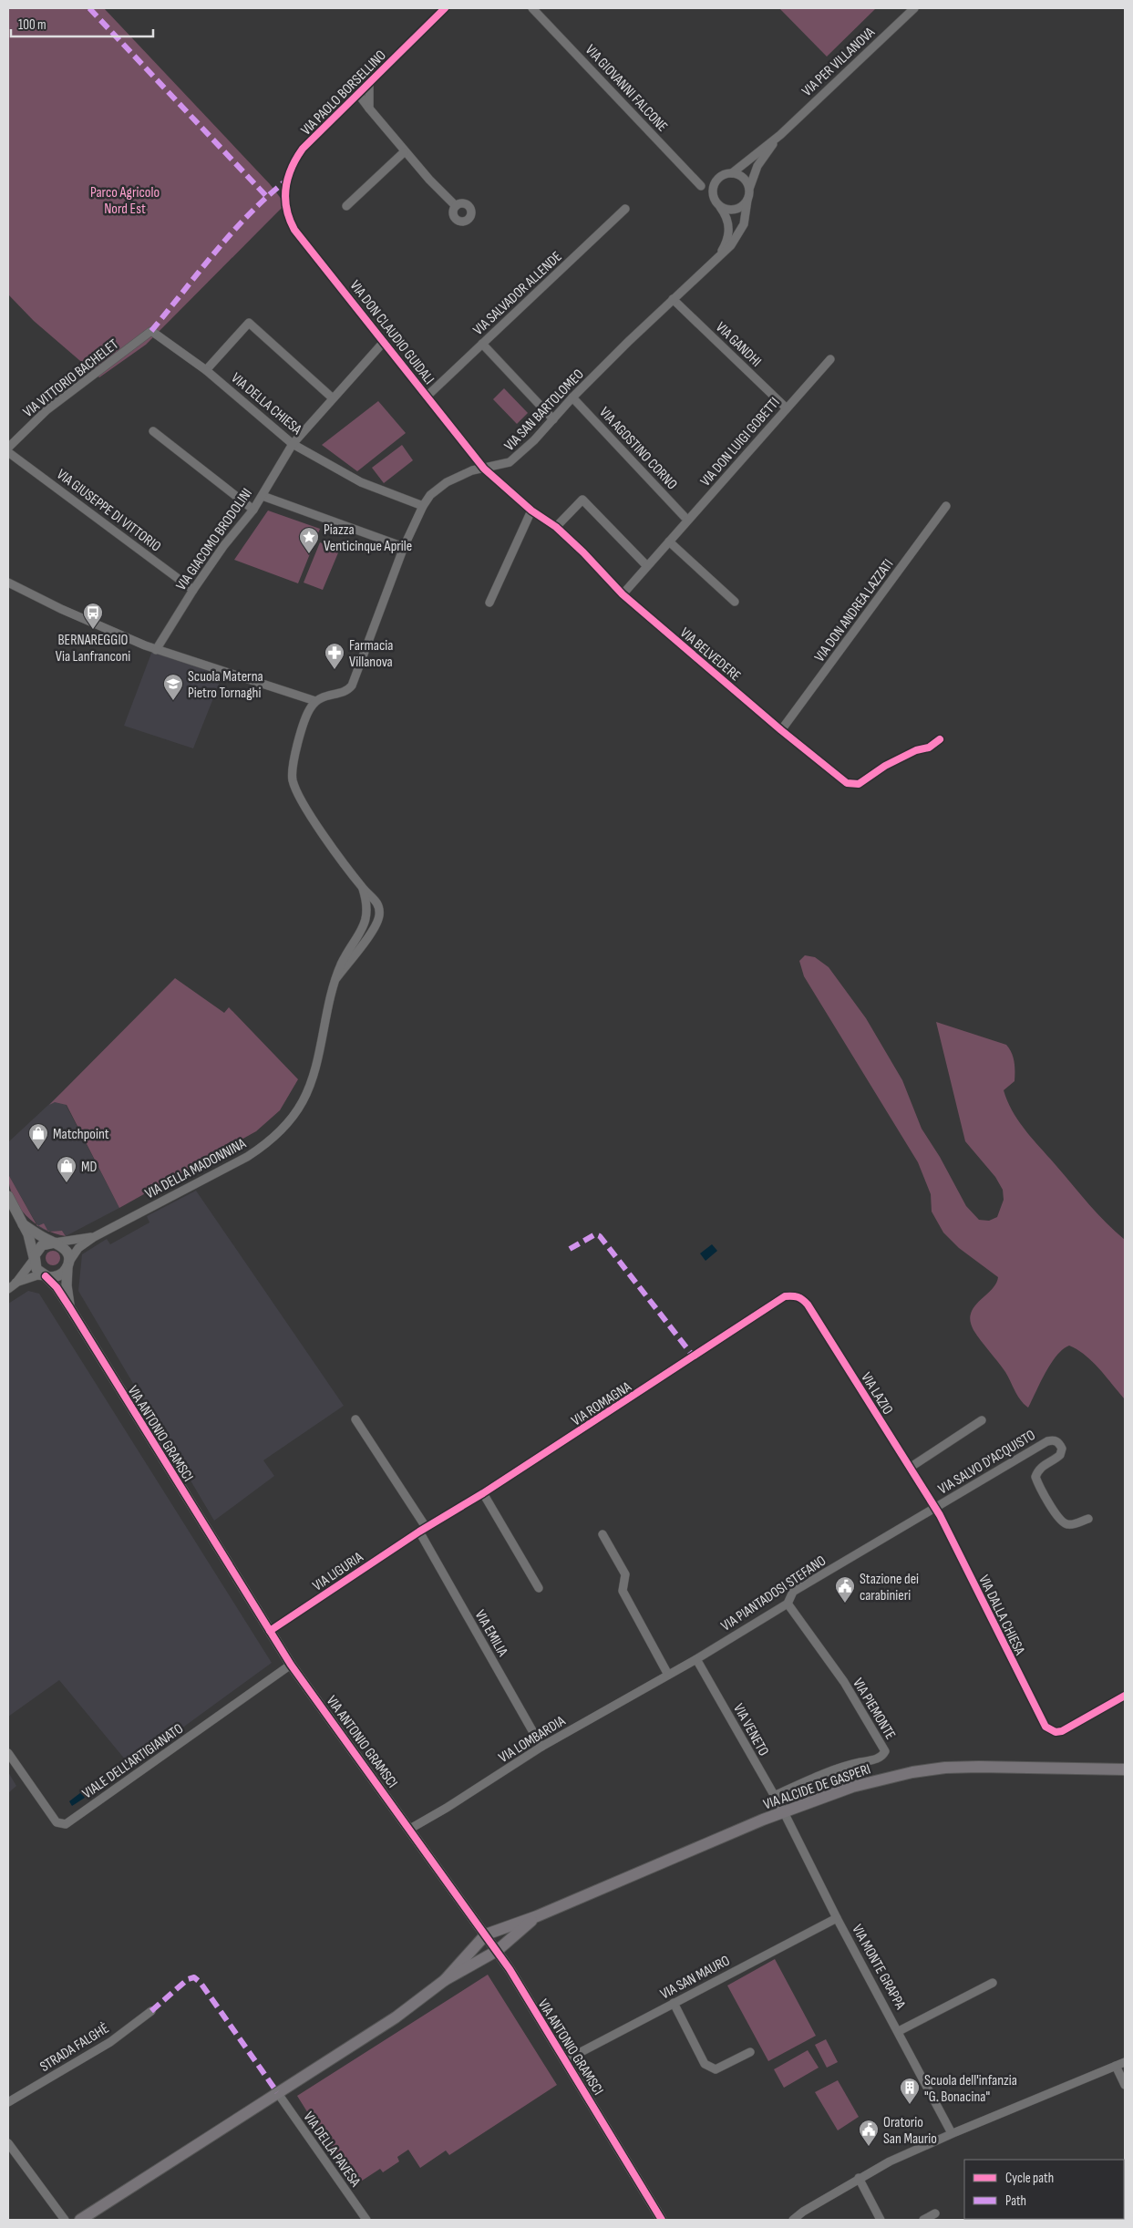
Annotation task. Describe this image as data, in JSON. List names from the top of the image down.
{
  "streets": {
    "main road": ["VIA ALCIDE DE GASPERI"],
    "street": [
      "VIA PER VILLANOVA",
      "VIA GIOVANNI FALCONE",
      "VIA PAOLO BORSELLINO",
      "VIA SALVADOR ALLENDE",
      "VIA DON CLAUDIO GUIDALI",
      "VIA GANDHI",
      "VIA VITTORIO BACHELET",
      "VIA DELLA CHIESA",
      "VIA SAN BARTOLOMEO",
      "VIA DON LUIGI GOBETTI",
      "VIA AGOSTINO CORNO",
      "VIA GIUSEPPE DI VITTORIO",
      "VIA GIACOMO BRODOLINI",
      "VIA DON ANDREA LAZZATI",
      "VIA BELVEDERE",
      "VIA DELLA MADONNINA",
      "VIA LAZIO",
      "VIA ROMAGNA",
      "VIA ANTONIO GRAMSCI",
      "VIA SALVO D'ACQUISTO",
      "VIA LIGURIA",
      "VIA PIANTADOSI STEFANO",
      "VIA DALLA CHIESA",
      "VIA EMILIA",
      "VIA PIEMONTE",
      "VIA VENETO",
      "VIA LOMBARDIA",
      "VIALE DELL'ARTIGIANATO",
      "VIA MONTE GRAPPA",
      "VIA SAN MAURO",
      "STRADA FALGHÈ",
      "VIA DELLA PAVESA"
    ]
  },
  "crossings": [
    ["VIA PER VILLANOVA", "VIA SAN BARTOLOMEO"],
    ["VIA GIOVANNI FALCONE", "VIA SAN BARTOLOMEO"],
    ["VIA PAOLO BORSELLINO", "VIA DON CLAUDIO GUIDALI"],
    ["VIA SALVADOR ALLENDE", "VIA DON CLAUDIO GUIDALI"],
    ["VIA DON CLAUDIO GUIDALI", "VIA SAN BARTOLOMEO"],
    ["VIA DON CLAUDIO GUIDALI", "VIA GIACOMO BRODOLINI"],
    ["VIA DON CLAUDIO GUIDALI", "VIA BELVEDERE"],
    ["VIA GANDHI", "VIA SAN BARTOLOMEO"],
    ["VIA GANDHI", "VIA DON LUIGI GOBETTI"],
    ["VIA VITTORIO BACHELET", "VIA DELLA CHIESA"],
    ["VIA DELLA CHIESA", "VIA SAN BARTOLOMEO"],
    ["VIA DELLA CHIESA", "VIA GIACOMO BRODOLINI"],
    ["VIA SAN BARTOLOMEO", "VIA AGOSTINO CORNO"],
    ["VIA SAN BARTOLOMEO", "VIA BELVEDERE"],
    ["VIA SAN BARTOLOMEO", "VIA DELLA MADONNINA"],
    ["VIA DON LUIGI GOBETTI", "VIA BELVEDERE"],
    ["VIA GIUSEPPE DI VITTORIO", "VIA GIACOMO BRODOLINI"],
    ["VIA DON ANDREA LAZZATI", "VIA BELVEDERE"],
    ["VIA DELLA MADONNINA", "VIA ANTONIO GRAMSCI"],
    ["VIA LAZIO", "VIA ROMAGNA"],
    ["VIA LAZIO", "VIA SALVO D'ACQUISTO"],
    ["VIA LAZIO", "VIA PIANTADOSI STEFANO"],
    ["VIA LAZIO", "VIA DALLA CHIESA"],
    ["VIA ROMAGNA", "VIA LIGURIA"],
    ["VIA ROMAGNA", "VIA EMILIA"],
    ["VIA ANTONIO GRAMSCI", "VIA LIGURIA"],
    ["VIA ANTONIO GRAMSCI", "VIA LOMBARDIA"],
    ["VIA ANTONIO GRAMSCI", "VIALE DELL'ARTIGIANATO"],
    ["VIA ANTONIO GRAMSCI", "VIA ALCIDE DE GASPERI"],
    ["VIA ANTONIO GRAMSCI", "VIA SAN MAURO"],
    ["VIA SALVO D'ACQUISTO", "VIA PIANTADOSI STEFANO"],
    ["VIA SALVO D'ACQUISTO", "VIA DALLA CHIESA"],
    ["VIA LIGURIA", "VIA EMILIA"],
    ["VIA PIANTADOSI STEFANO", "VIA DALLA CHIESA"],
    ["VIA PIANTADOSI STEFANO", "VIA PIEMONTE"],
    ["VIA PIANTADOSI STEFANO", "VIA VENETO"],
    ["VIA PIANTADOSI STEFANO", "VIA LOMBARDIA"],
    ["VIA EMILIA", "VIA LOMBARDIA"],
    ["VIA PIEMONTE", "VIA VENETO"],
    ["VIA VENETO", "VIA LOMBARDIA"],
    ["VIA VENETO", "VIA ALCIDE DE GASPERI"],
    ["VIA VENETO", "VIA MONTE GRAPPA"],
    ["VIA ALCIDE DE GASPERI", "VIA MONTE GRAPPA"],
    ["VIA MONTE GRAPPA", "VIA SAN MAURO"]
  ],
  "parks": ["Parco Agricolo Nord Est"],
  "places": {
    "place": ["Piazza Venticinque Aprile"],
    "bus stop": ["BERNAREGGIO Via Lanfranconi"],
    "pharmacy": ["Farmacia Villanova"],
    "school or university": ["Scuola Materna Pietro Tornaghi"],
    "shop": ["Matchpoint", "MD"],
    "public building": ["Stazione dei carabinieri", "Oratorio San Maurio"],
    "building": ["Scuola dell'infanzia \"G. Bonacina\""]
  },
  "legend": ["Cycle path", "Path"],
  "scale_bar": "100 m"
}
